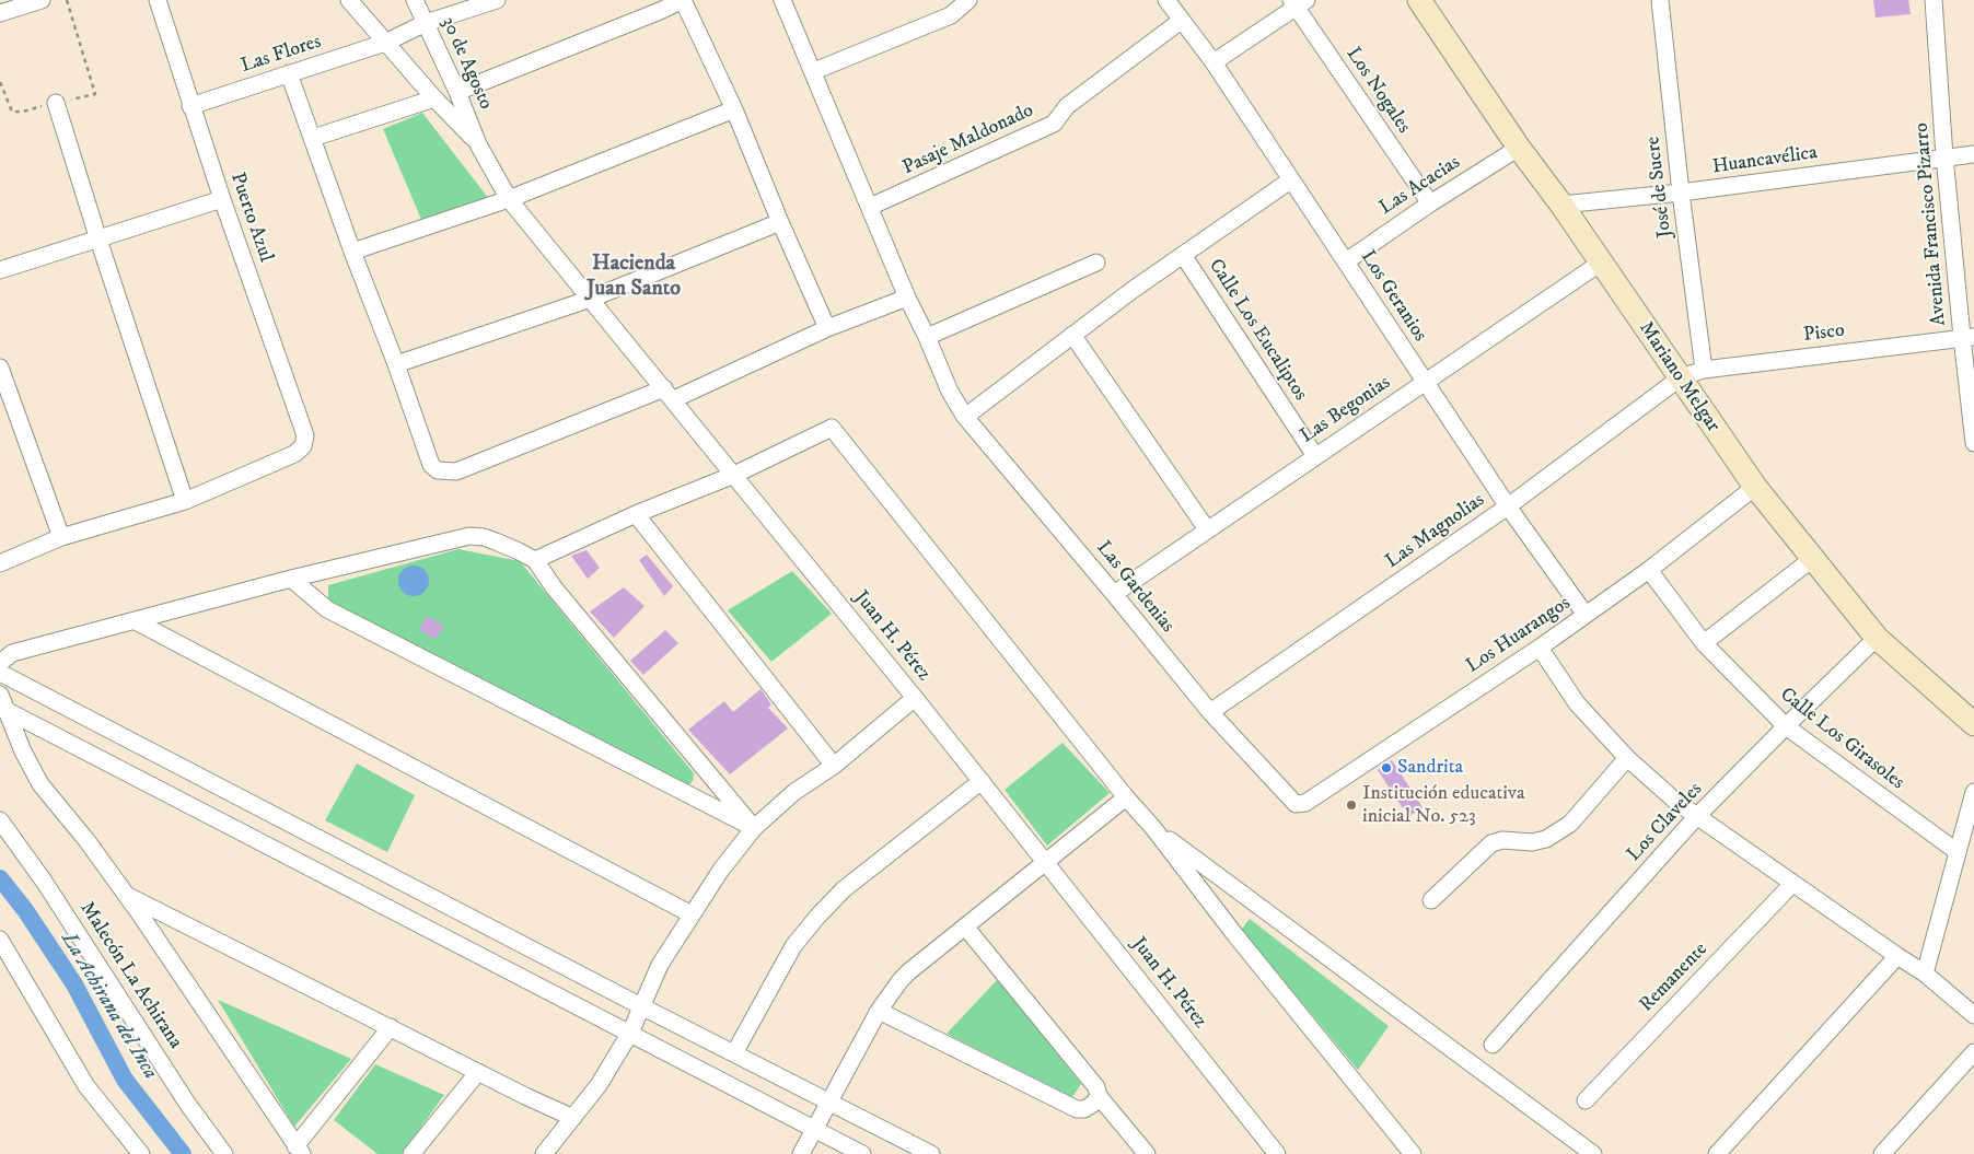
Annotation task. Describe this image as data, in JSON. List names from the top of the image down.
{
  "streets": {
    "main road": ["Mariano Melgar"],
    "street": [
      "Las Flores",
      "30 de Agosto",
      "Los Nogales",
      "Pasaje Maldonado",
      "Huancavélica",
      "Las Acacias",
      "José de Sucre",
      "Puerto Azul",
      "Avenida Francisco Pizarro",
      "Los Geranios",
      "Calle Los Eucaliptos",
      "Pisco",
      "Las Begonias",
      "Las Magnolias",
      "Las Gardenias",
      "Los Huarangos",
      "Juan H. Pérez",
      "Calle Los Girasoles",
      "Los Claveles",
      "Malecón La Achirana",
      "Remanente"
    ]
  },
  "crossings": [
    ["Las Flores", "30 de Agosto"],
    ["Las Flores", "Puerto Azul"],
    ["30 de Agosto", "Juan H. Pérez"],
    ["Los Nogales", "Las Acacias"],
    ["Pasaje Maldonado", "Los Geranios"],
    ["Pasaje Maldonado", "Las Gardenias"],
    ["Huancavélica", "José de Sucre"],
    ["Huancavélica", "Avenida Francisco Pizarro"],
    ["Huancavélica", "Mariano Melgar"],
    ["Las Acacias", "Los Geranios"],
    ["Las Acacias", "Mariano Melgar"],
    ["José de Sucre", "Pisco"],
    ["Avenida Francisco Pizarro", "Pisco"],
    ["Los Geranios", "Las Begonias"],
    ["Los Geranios", "Las Magnolias"],
    ["Los Geranios", "Los Huarangos"],
    ["Calle Los Eucaliptos", "Las Begonias"],
    ["Pisco", "Mariano Melgar"],
    ["Pisco", "Las Magnolias"],
    ["Mariano Melgar", "Las Begonias"],
    ["Mariano Melgar", "Las Magnolias"],
    ["Mariano Melgar", "Los Huarangos"],
    ["Mariano Melgar", "Los Claveles"],
    ["Las Begonias", "Las Gardenias"],
    ["Las Magnolias", "Las Gardenias"],
    ["Las Gardenias", "Los Huarangos"],
    ["Los Huarangos", "Calle Los Girasoles"],
    ["Calle Los Girasoles", "Los Claveles"]
  ],
  "districts": ["Hacienda Juan Santo"],
  "water": ["La Achirana del Inca"],
  "places": ["Sandrita", "Institución educativa inicial No. 523"]
}
